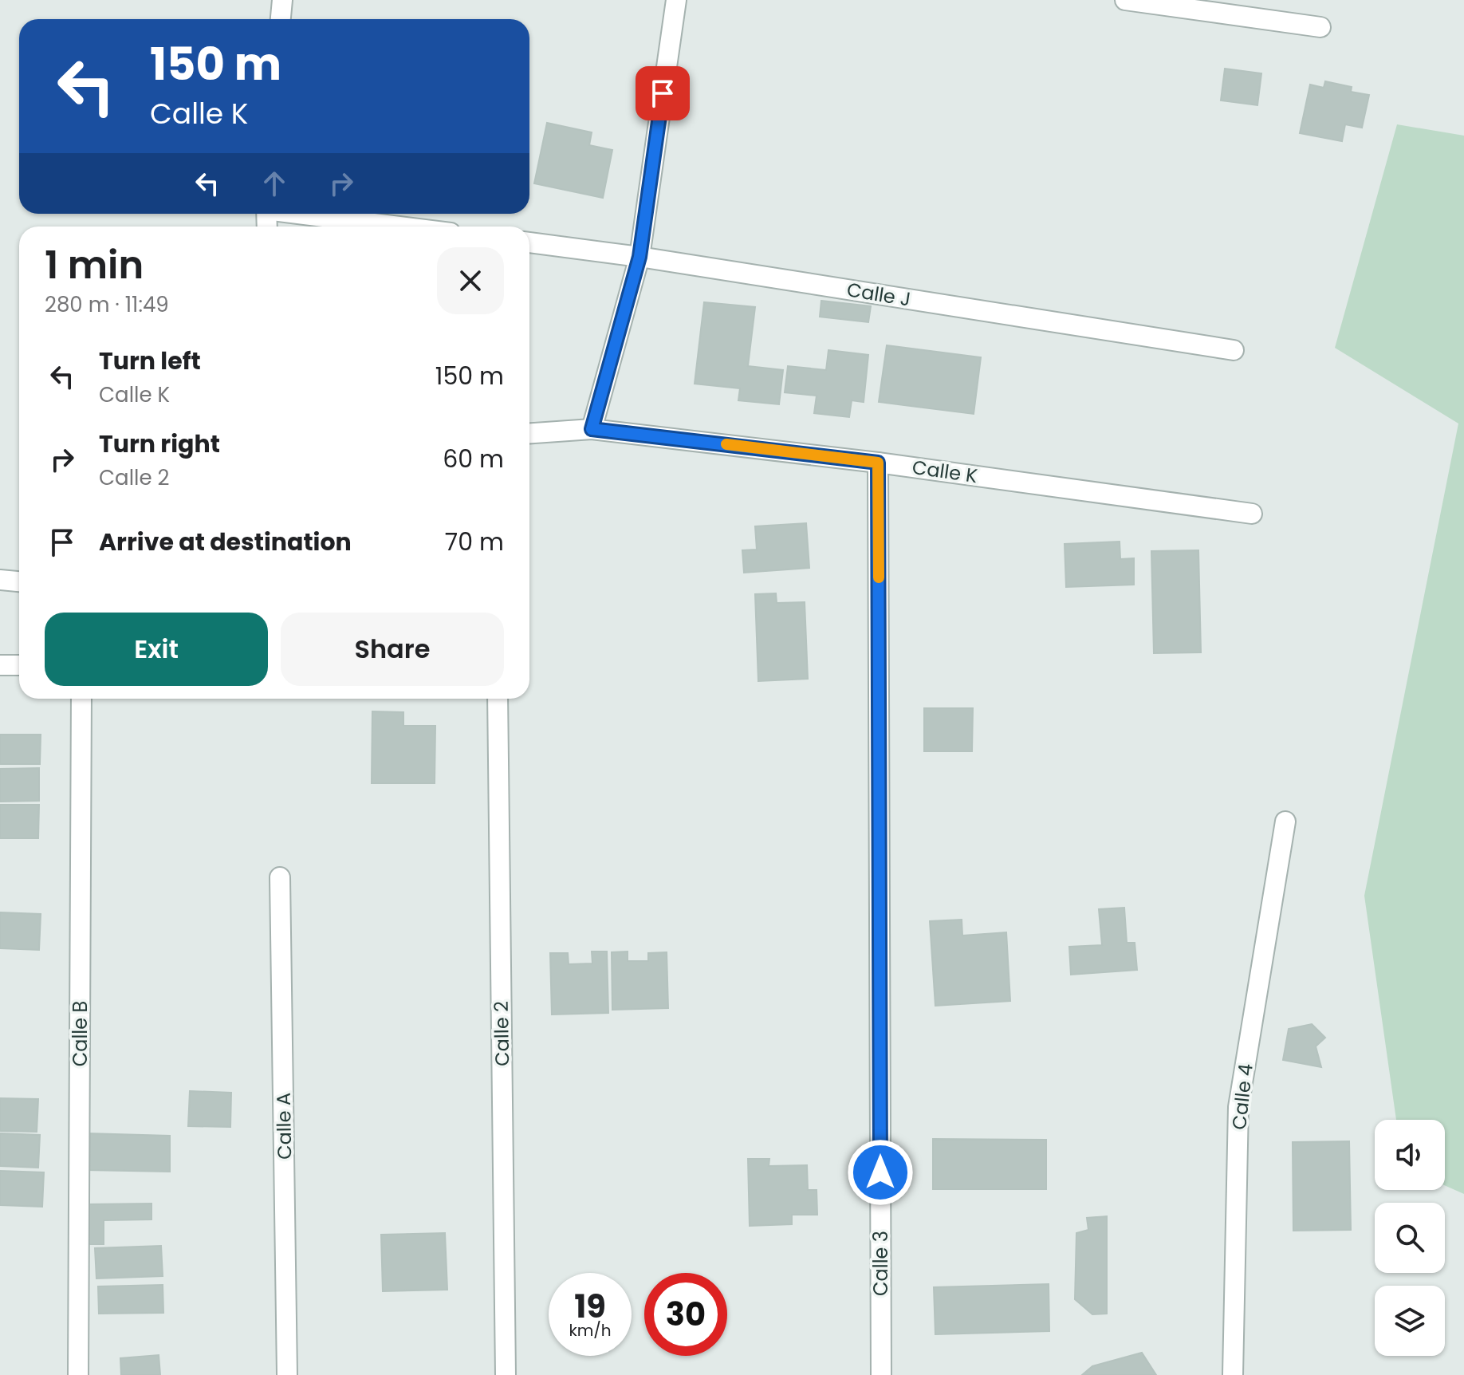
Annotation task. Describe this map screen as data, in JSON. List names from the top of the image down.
{
  "streets": {
    "street": [
      "Calle J",
      "Calle K",
      "Calle B",
      "Calle 2",
      "Calle 4",
      "Calle A",
      "Calle 3"
    ]
  },
  "crossings": [
    ["Calle K", "Calle 3"]
  ],
  "page": {
    "turn": ["150 m", "Calle K"],
    "heading": ["1 min", "280 m · 11:49"],
    "list": [
      {
        "name": "Turn left",
        "note": "Calle K",
        "value": "150 m"
      },
      {
        "name": "Turn right",
        "note": "Calle 2",
        "value": "60 m"
      },
      {
        "name": "Arrive at destination",
        "value": "70 m"
      }
    ],
    "buttons": ["Exit", "Share"],
    "speed": "19 km/h",
    "limit": "30"
  }
}
